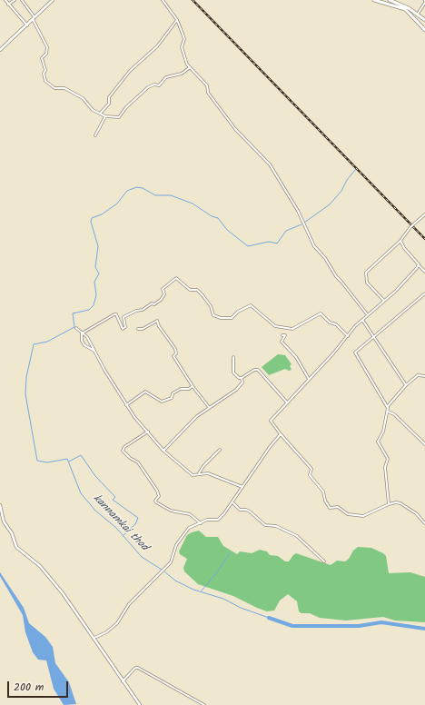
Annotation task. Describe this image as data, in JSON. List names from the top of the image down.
{
  "water": ["kannamkai thod"],
  "scale_bar": "200 m"
}
